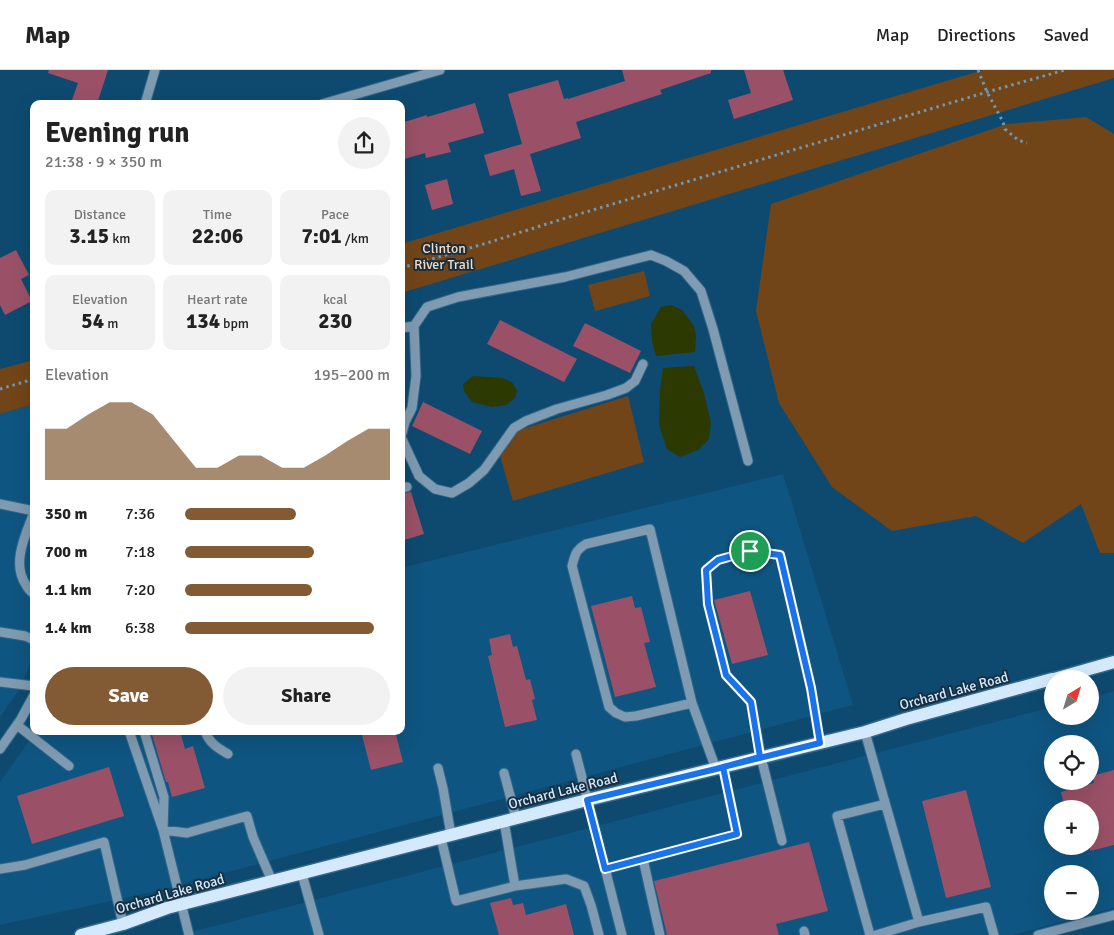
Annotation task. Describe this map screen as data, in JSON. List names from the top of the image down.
{
  "streets": {
    "main road": ["Orchard Lake Road"]
  },
  "parks": ["Clinton River Trail"],
  "north": "top right",
  "page": {
    "header": "Map",
    "nav": ["Map", "Directions", "Saved"],
    "heading": ["Evening run", "21:38 · 9 × 350 m"],
    "stats": [
      ["Distance", "3.15 km"],
      ["Time", "22:06"],
      ["Pace", "7:01 /km"],
      ["Elevation", "54 m"],
      ["Heart rate", "134 bpm"],
      ["kcal", "230"]
    ],
    "chart": ["Elevation", "195–200 m"],
    "list": [
      {
        "name": "350 m",
        "note": "7:36"
      },
      {
        "name": "700 m",
        "note": "7:18"
      },
      {
        "name": "1.1 km",
        "note": "7:20"
      },
      {
        "name": "1.4 km",
        "note": "6:38"
      }
    ],
    "buttons": ["Save", "Share"],
    "map_buttons": ["+", "−"]
  }
}
